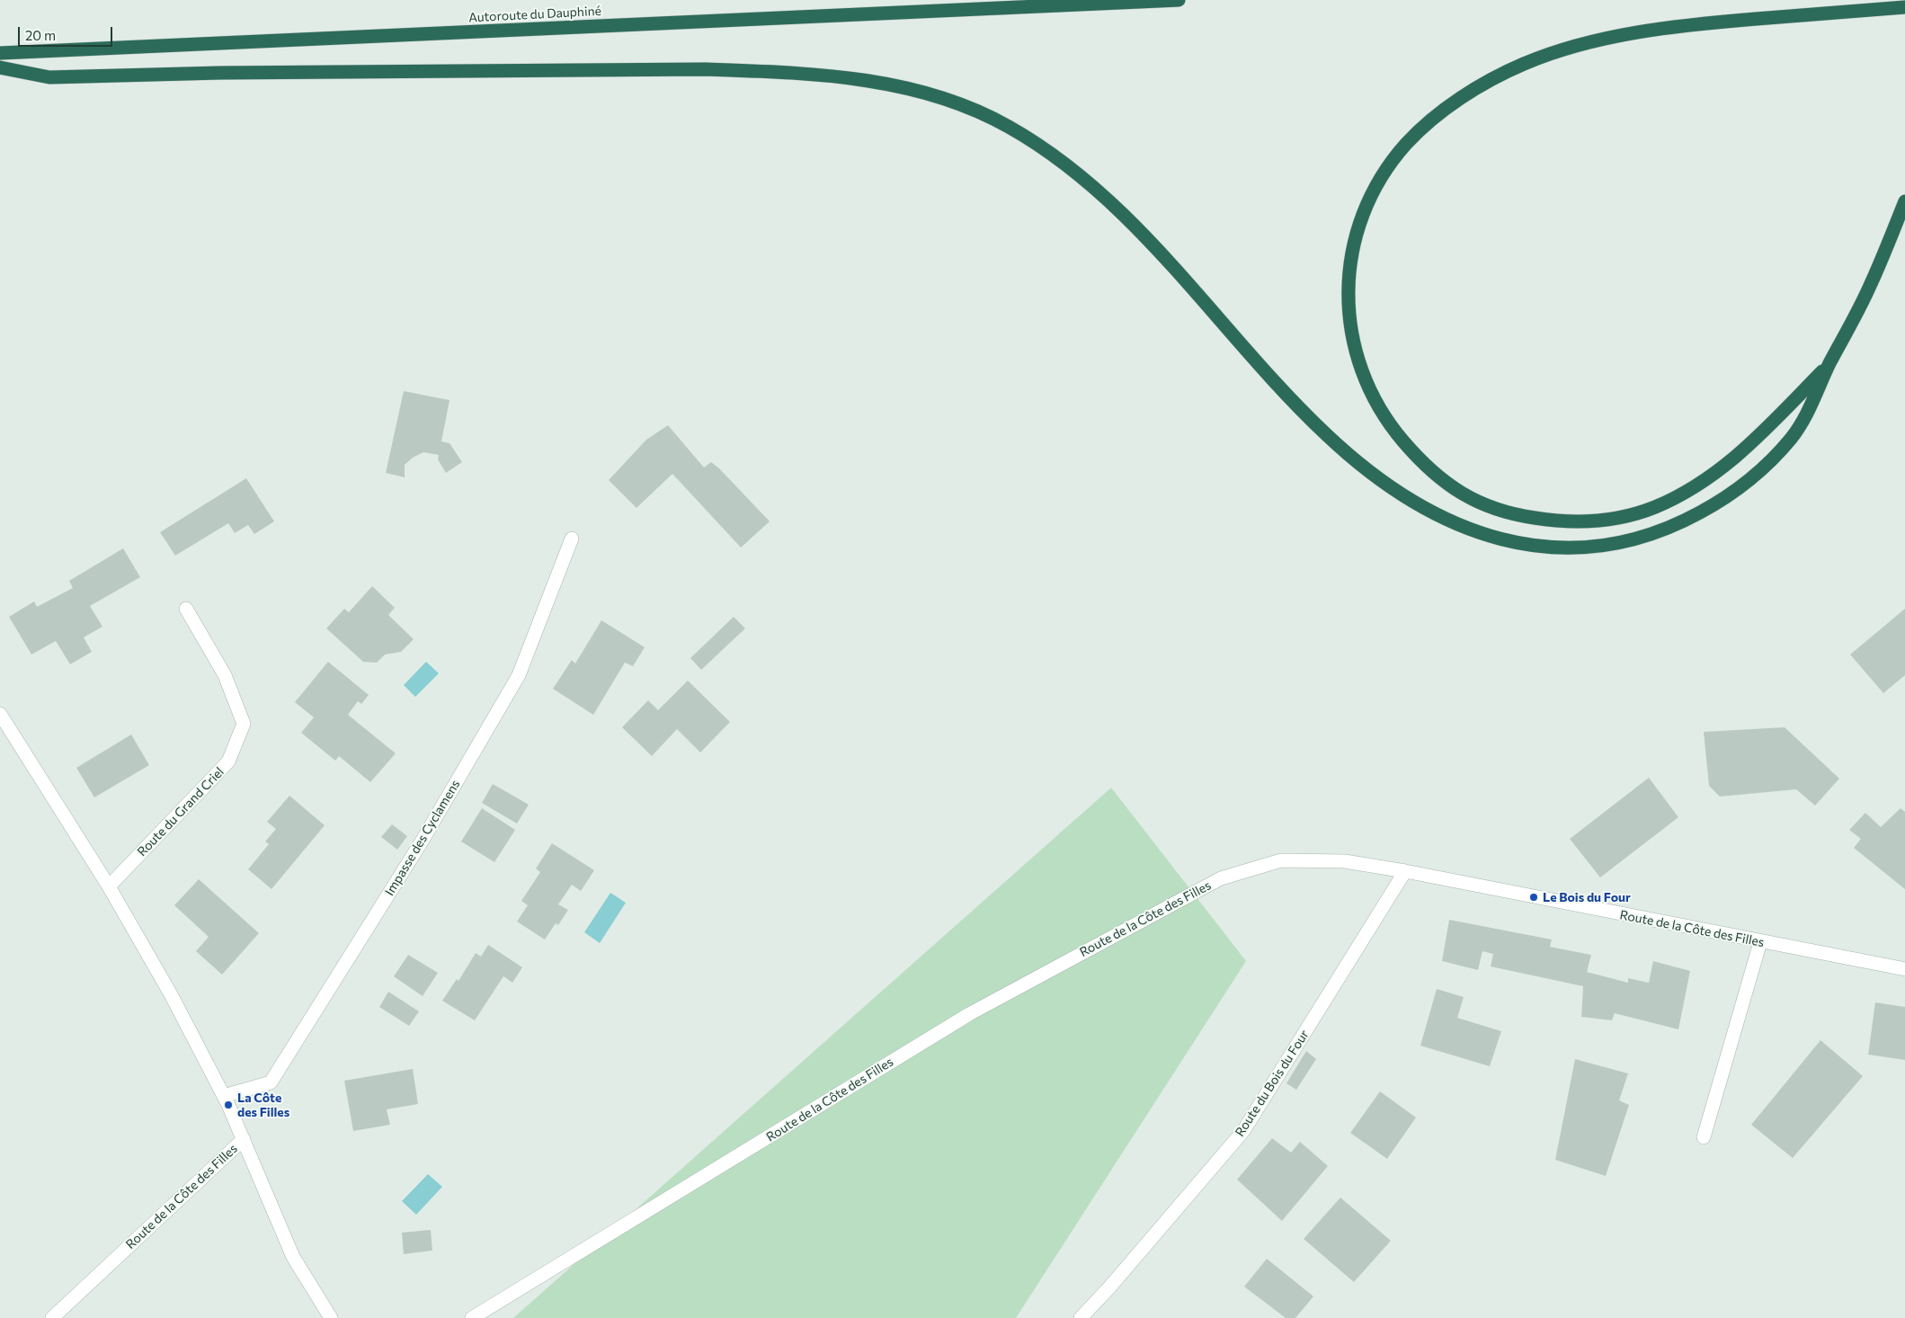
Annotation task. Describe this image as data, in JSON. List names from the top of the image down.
{
  "streets": {
    "highway": ["Autoroute du Dauphiné"],
    "street": [
      "Route du Grand Criel",
      "Impasse des Cyclamens",
      "Route de la Côte des Filles",
      "Route du Bois du Four"
    ]
  },
  "crossings": [
    ["Route de la Côte des Filles", "Route du Bois du Four"]
  ],
  "places": ["Le Bois du Four", "La Côte des Filles"],
  "scale_bar": "20 m"
}
